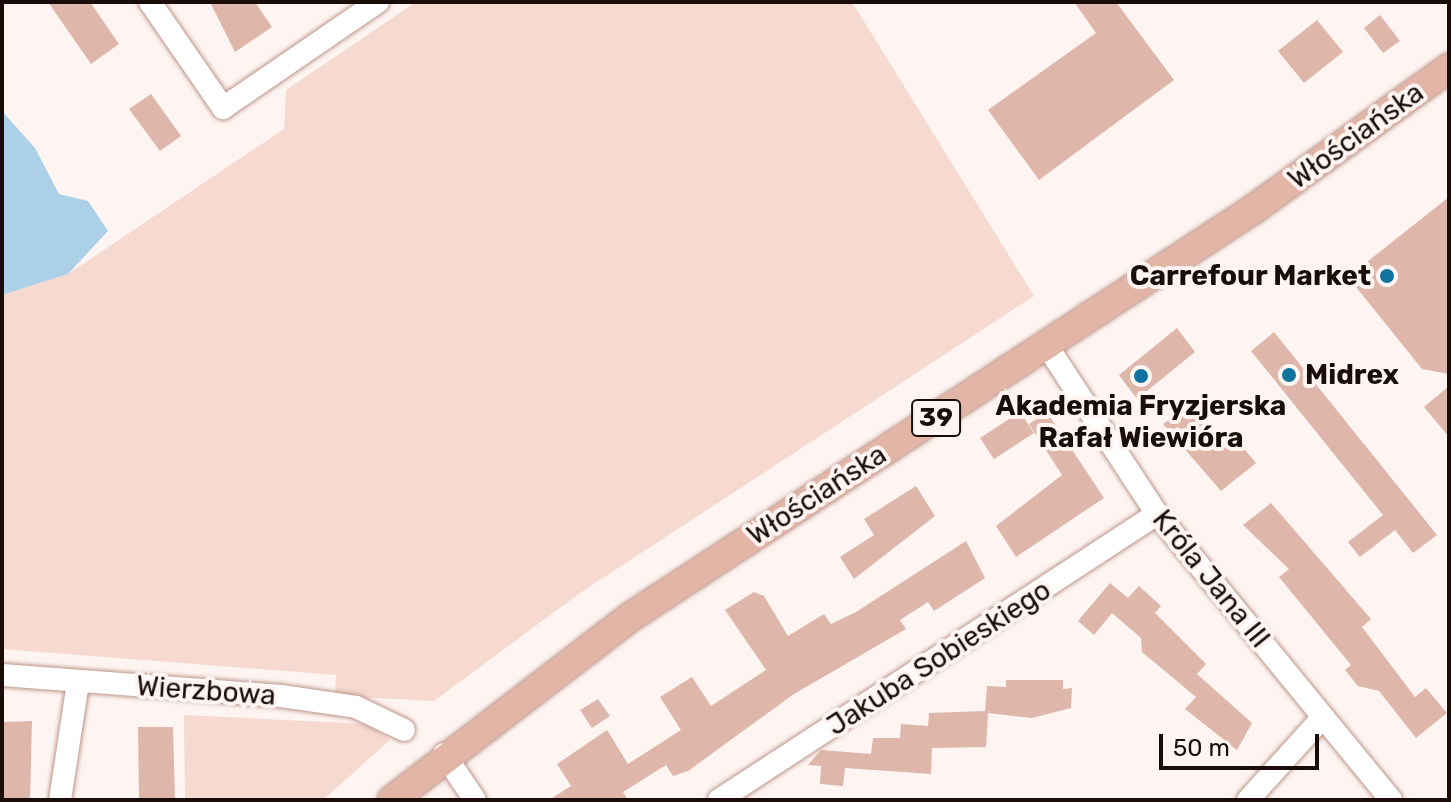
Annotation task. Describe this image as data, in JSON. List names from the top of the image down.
{
  "streets": {
    "main road": ["Włościańska", "39"],
    "street": ["Króla Jana III", "Jakuba Sobieskiego", "Wierzbowa"]
  },
  "crossings": [
    ["Włościańska", "Króla Jana III"],
    ["Króla Jana III", "Jakuba Sobieskiego"]
  ],
  "places": ["Carrefour Market", "Midrex", "Akademia Fryzjerska Rafał Wiewióra"],
  "scale_bar": "50 m"
}
